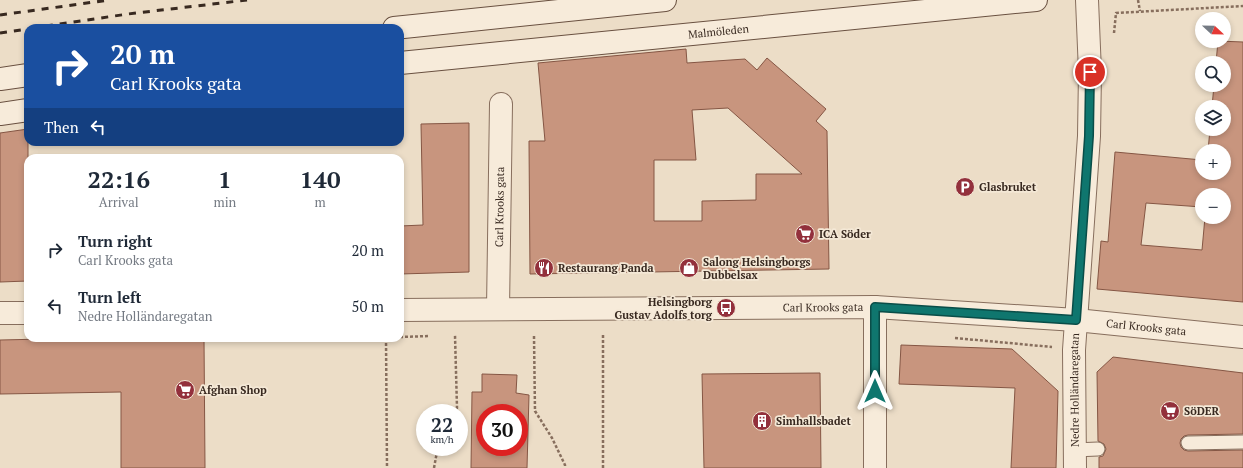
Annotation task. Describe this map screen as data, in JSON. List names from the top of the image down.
{
  "streets": {
    "street": ["Malmöleden", "Carl Krooks gata", "Nedre Holländaregatan"]
  },
  "crossings": [
    ["Carl Krooks gata", "Nedre Holländaregatan"]
  ],
  "places": {
    "parking": ["Glasbruket"],
    "supermarket": ["ICA Söder", "Afghan Shop", "SöDER"],
    "restaurant": ["Restaurang Panda"],
    "shop": ["Salong Helsingborgs Dubbelsax"],
    "bus stop": ["Helsingborg Gustav Adolfs torg"],
    "building": ["Simhallsbadet"]
  },
  "north": "right",
  "page": {
    "map_buttons": ["+", "−"],
    "turn": ["20 m", "Carl Krooks gata"],
    "then": "Then",
    "eta": [
      "22:16",
      "Arrival",
      "1",
      "min",
      "140",
      "m"
    ],
    "list": [
      {
        "name": "Turn right",
        "note": "Carl Krooks gata",
        "value": "20 m"
      },
      {
        "name": "Turn left",
        "note": "Nedre Holländaregatan",
        "value": "50 m"
      }
    ],
    "speed": "22 km/h",
    "limit": "30"
  }
}
